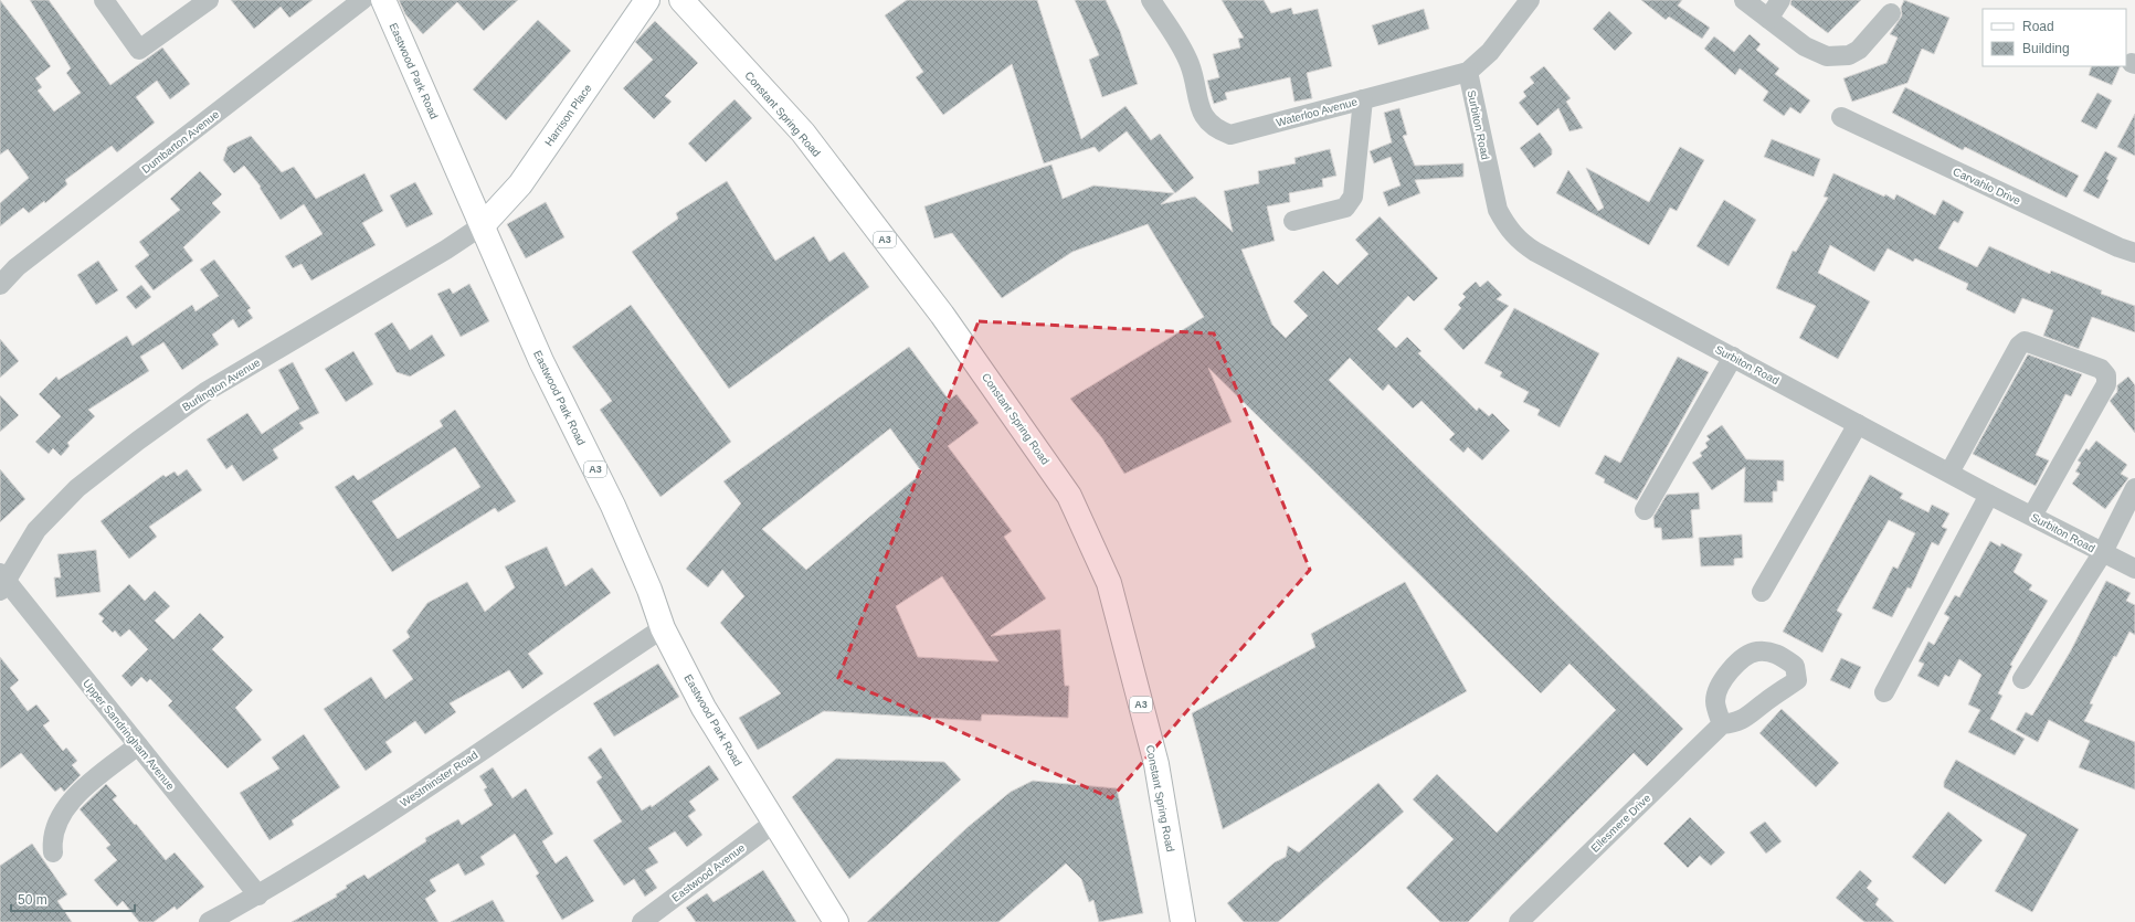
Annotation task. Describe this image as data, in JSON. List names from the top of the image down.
{
  "streets": {
    "main road": [
      "Eastwood Park Road",
      "Constant Spring Road",
      "Harrison Place",
      "A3"
    ],
    "street": [
      "Waterloo Avenue",
      "Surbiton Road",
      "Dumbarton Avenue",
      "Carvahlo Drive",
      "Burlington Avenue",
      "Upper Sandringham Avenue",
      "Westminster Road",
      "Ellesmere Drive",
      "Eastwood Avenue"
    ]
  },
  "crossings": [
    ["Eastwood Park Road", "Harrison Place"],
    ["Eastwood Park Road", "Burlington Avenue"],
    ["Eastwood Park Road", "Westminster Road"],
    ["Eastwood Park Road", "Eastwood Avenue"],
    ["Waterloo Avenue", "Surbiton Road"],
    ["Harrison Place", "Burlington Avenue"],
    ["Burlington Avenue", "Upper Sandringham Avenue"],
    ["Upper Sandringham Avenue", "Westminster Road"]
  ],
  "legend": ["Road", "Building"],
  "scale_bar": "50 m"
}
